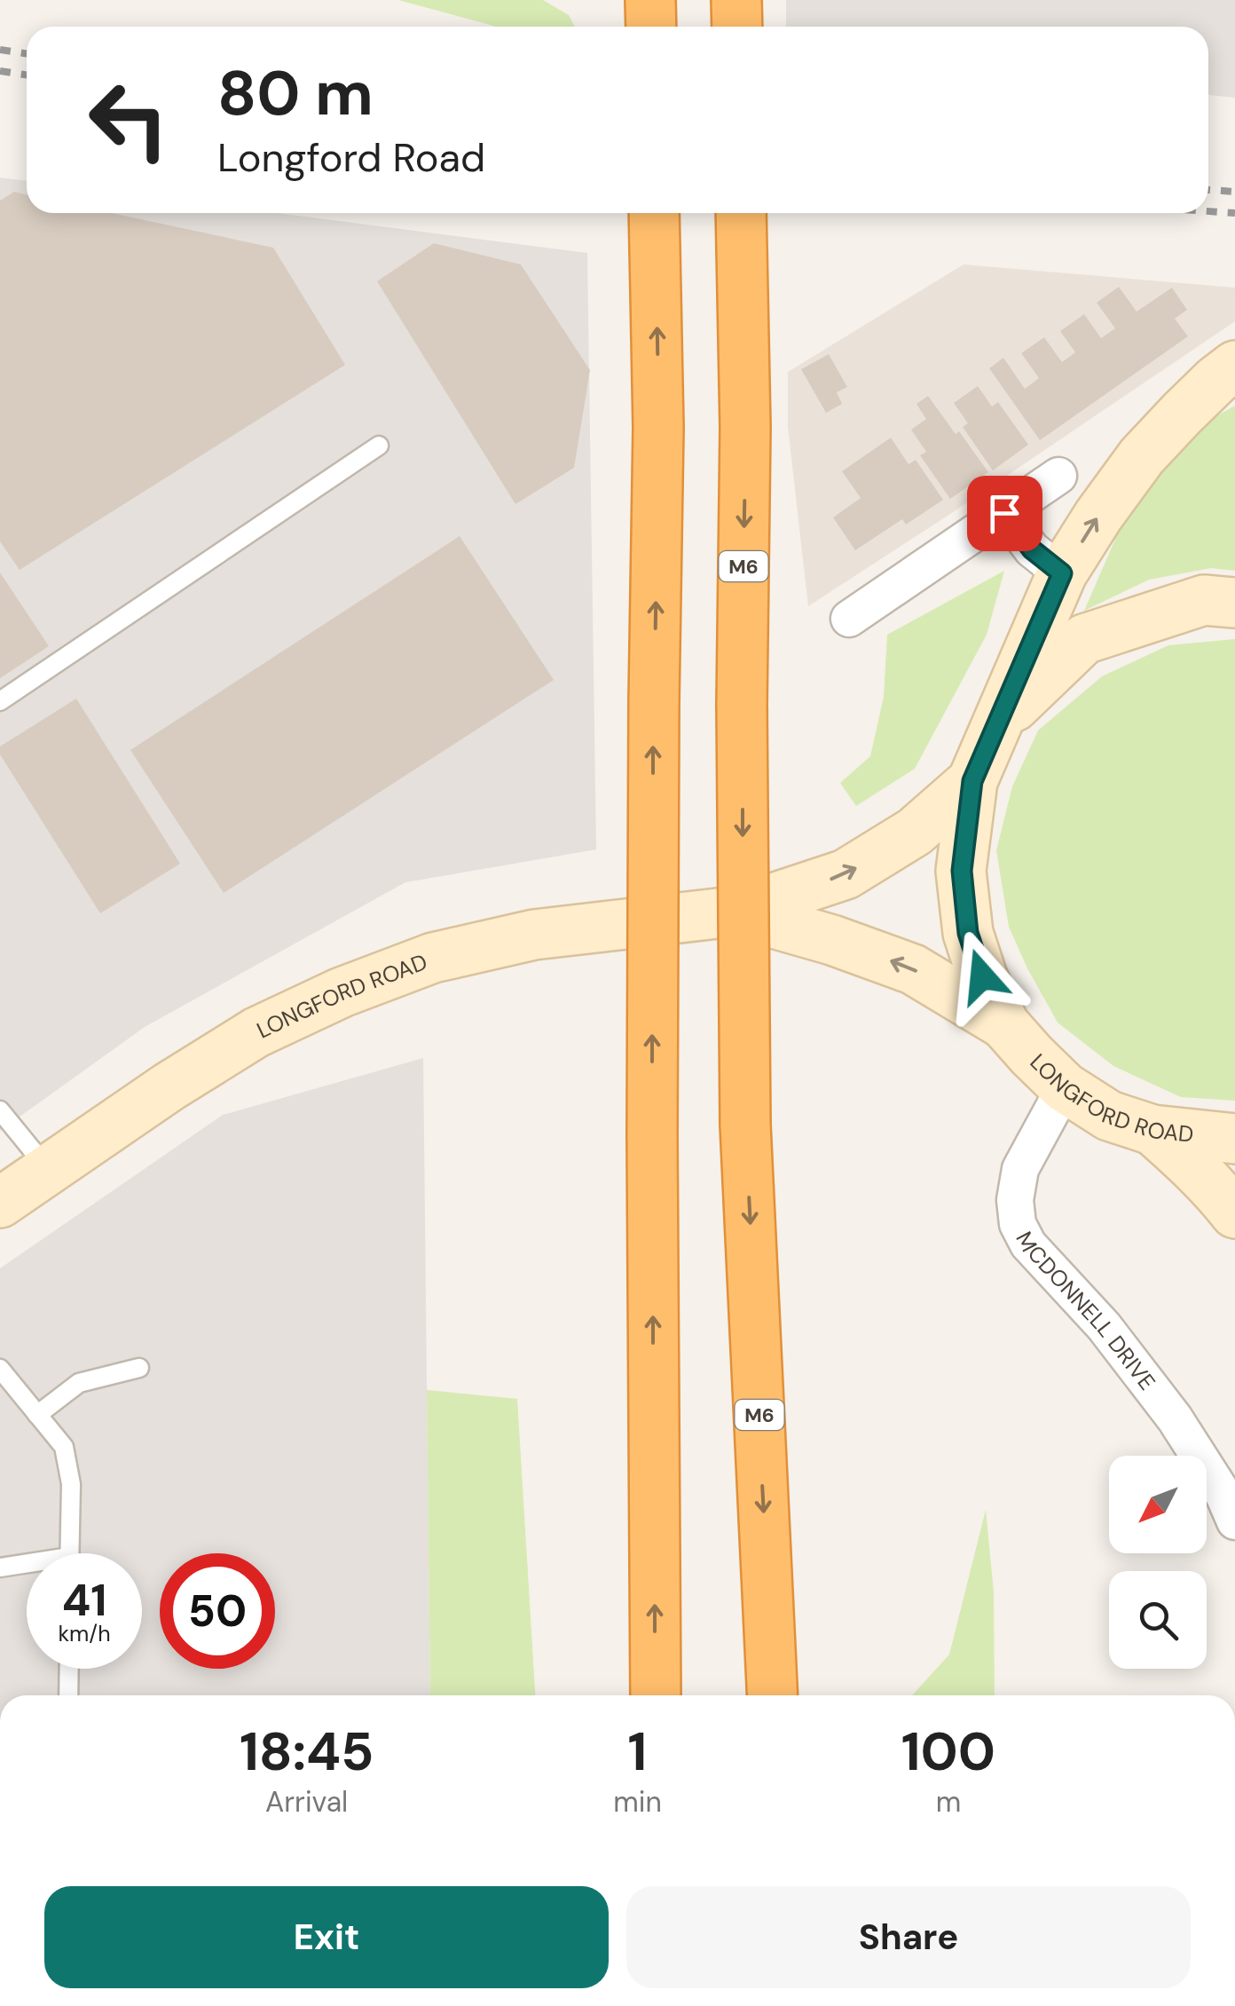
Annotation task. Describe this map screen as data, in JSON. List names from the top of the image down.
{
  "streets": {
    "highway": ["M6"],
    "main road": ["LONGFORD ROAD"],
    "street": ["MCDONNELL DRIVE"]
  },
  "crossings": [
    ["LONGFORD ROAD", "MCDONNELL DRIVE"]
  ],
  "north": "bottom left",
  "page": {
    "turn": ["80 m", "Longford Road"],
    "speed": "41 km/h",
    "limit": "50",
    "eta": [
      "18:45",
      "Arrival",
      "1",
      "min",
      "100",
      "m"
    ],
    "buttons": ["Exit", "Share"]
  }
}
